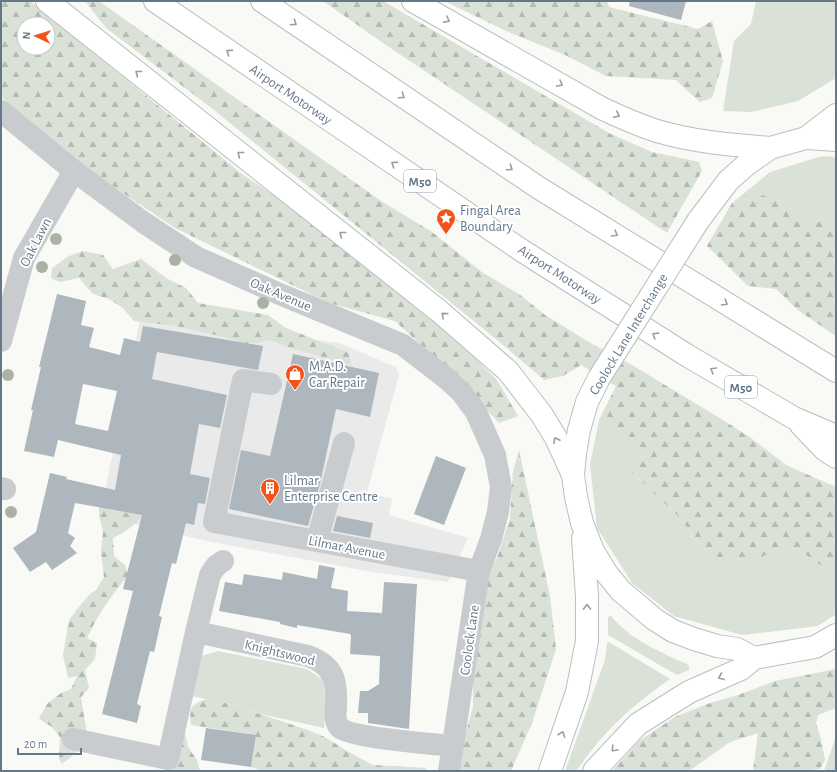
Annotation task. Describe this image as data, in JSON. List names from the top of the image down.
{
  "streets": {
    "main road": ["Airport Motorway", "M50", "Coolock Lane Interchange"],
    "street": [
      "Oak Lawn",
      "Oak Avenue",
      "Lilmar Avenue",
      "Coolock Lane",
      "Knightswood"
    ]
  },
  "crossings": [
    ["Oak Lawn", "Oak Avenue"],
    ["Oak Avenue", "Coolock Lane"],
    ["Lilmar Avenue", "Coolock Lane"],
    ["Coolock Lane", "Knightswood"]
  ],
  "places": {
    "place": ["Fingal Area Boundary"],
    "shop": ["M.A.D. Car Repair"],
    "building": ["Lilmar Enterprise Centre"]
  },
  "scale_bar": "20 m",
  "north": "left"
}
